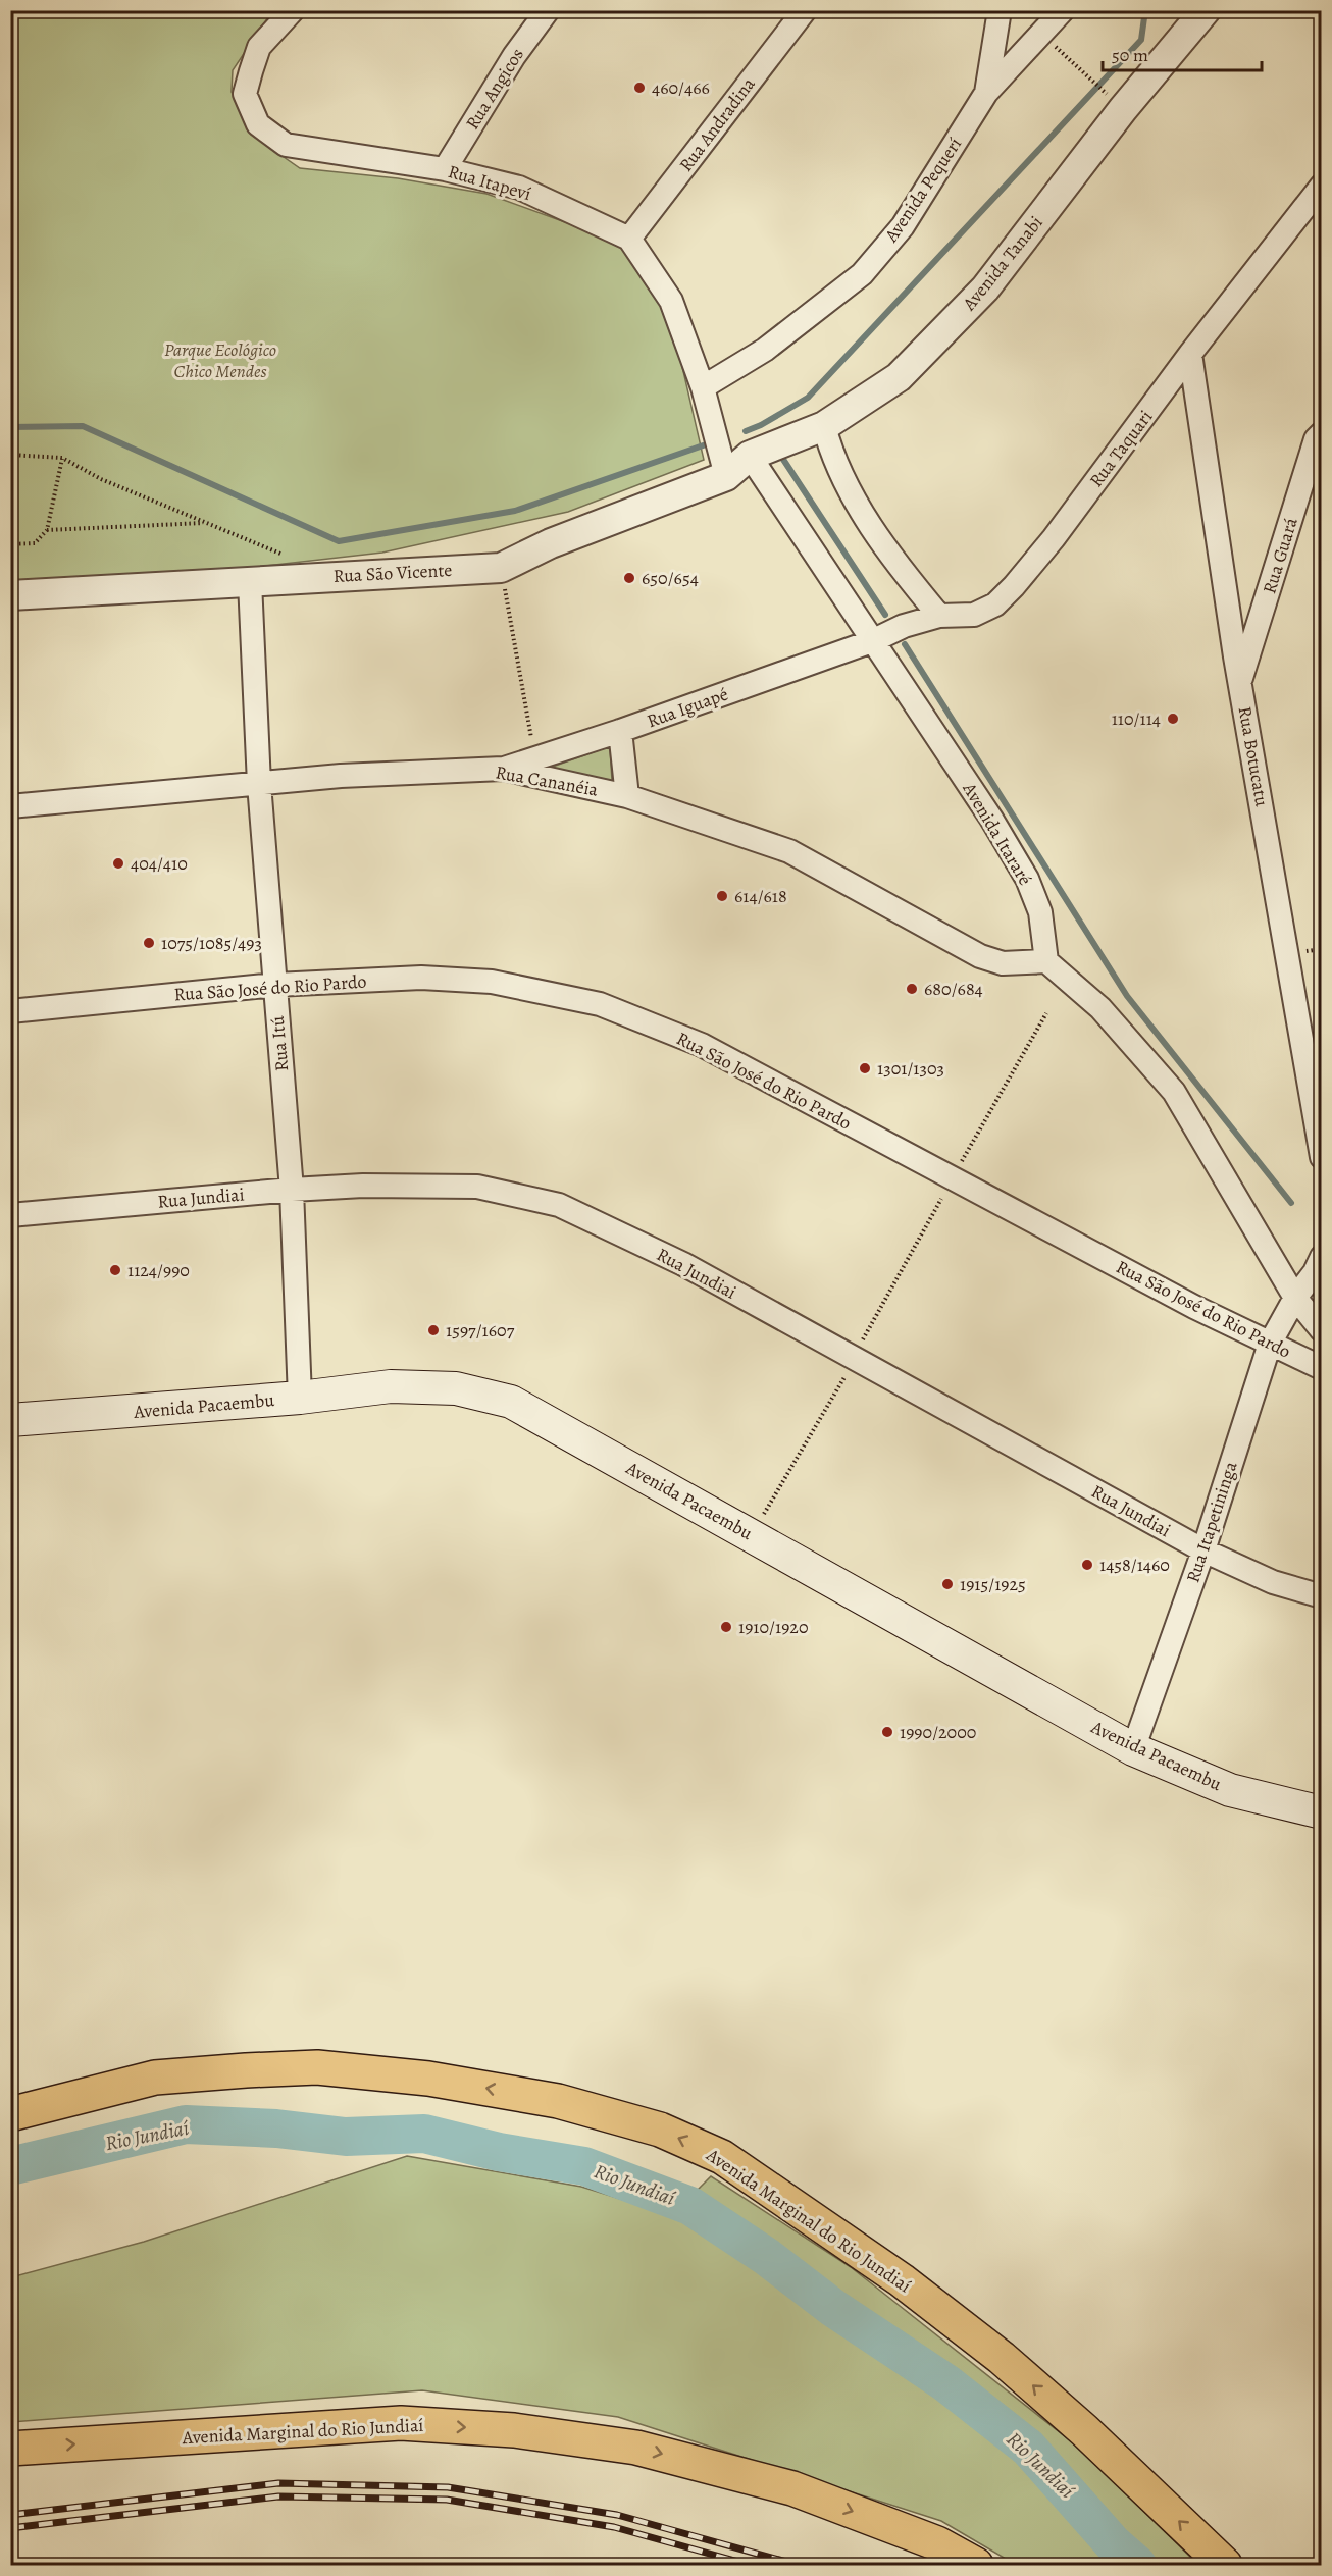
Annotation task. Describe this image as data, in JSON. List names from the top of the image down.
{
  "streets": {
    "main road": ["Avenida Pacaembu", "Avenida Marginal do Rio Jundiaí"],
    "street": [
      "Rua Angicos",
      "Rua Andradina",
      "Rua Itapeví",
      "Avenida Pequerí",
      "Avenida Tanabi",
      "Rua Taquari",
      "Rua Guará",
      "Rua São Vicente",
      "Rua Iguapé",
      "Rua Botucatu",
      "Rua Cananéia",
      "Avenida Itararé",
      "Rua São José do Rio Pardo",
      "Rua Itú",
      "Rua Jundiai",
      "Rua Itapetininga"
    ]
  },
  "crossings": [
    ["Rua Angicos", "Rua Itapeví"],
    ["Rua Andradina", "Rua Itapeví"],
    ["Avenida Tanabi", "Rua São Vicente"],
    ["Avenida Tanabi", "Avenida Itararé"],
    ["Rua Taquari", "Rua Iguapé"],
    ["Rua Taquari", "Rua Botucatu"],
    ["Rua Taquari", "Avenida Itararé"],
    ["Rua Guará", "Rua Botucatu"],
    ["Rua São Vicente", "Avenida Itararé"],
    ["Rua São Vicente", "Rua Itú"],
    ["Rua Iguapé", "Rua Cananéia"],
    ["Rua Iguapé", "Avenida Itararé"],
    ["Rua Cananéia", "Avenida Itararé"],
    ["Rua Cananéia", "Rua Itú"],
    ["Rua São José do Rio Pardo", "Rua Itú"],
    ["Rua São José do Rio Pardo", "Rua Itapetininga"],
    ["Rua Itú", "Rua Jundiai"],
    ["Rua Itú", "Avenida Pacaembu"],
    ["Rua Jundiai", "Rua Itapetininga"],
    ["Avenida Pacaembu", "Rua Itapetininga"]
  ],
  "water": ["Rio Jundiaí"],
  "parks": ["Parque Ecológico Chico Mendes"],
  "places": [
    "460/466",
    "650/654",
    "110/114",
    "404/410",
    "614/618",
    "1075/1085/493",
    "680/684",
    "1301/1303",
    "1124/990",
    "1597/1607",
    "1458/1460",
    "1915/1925",
    "1910/1920",
    "1990/2000"
  ],
  "scale_bar": "50 m"
}
